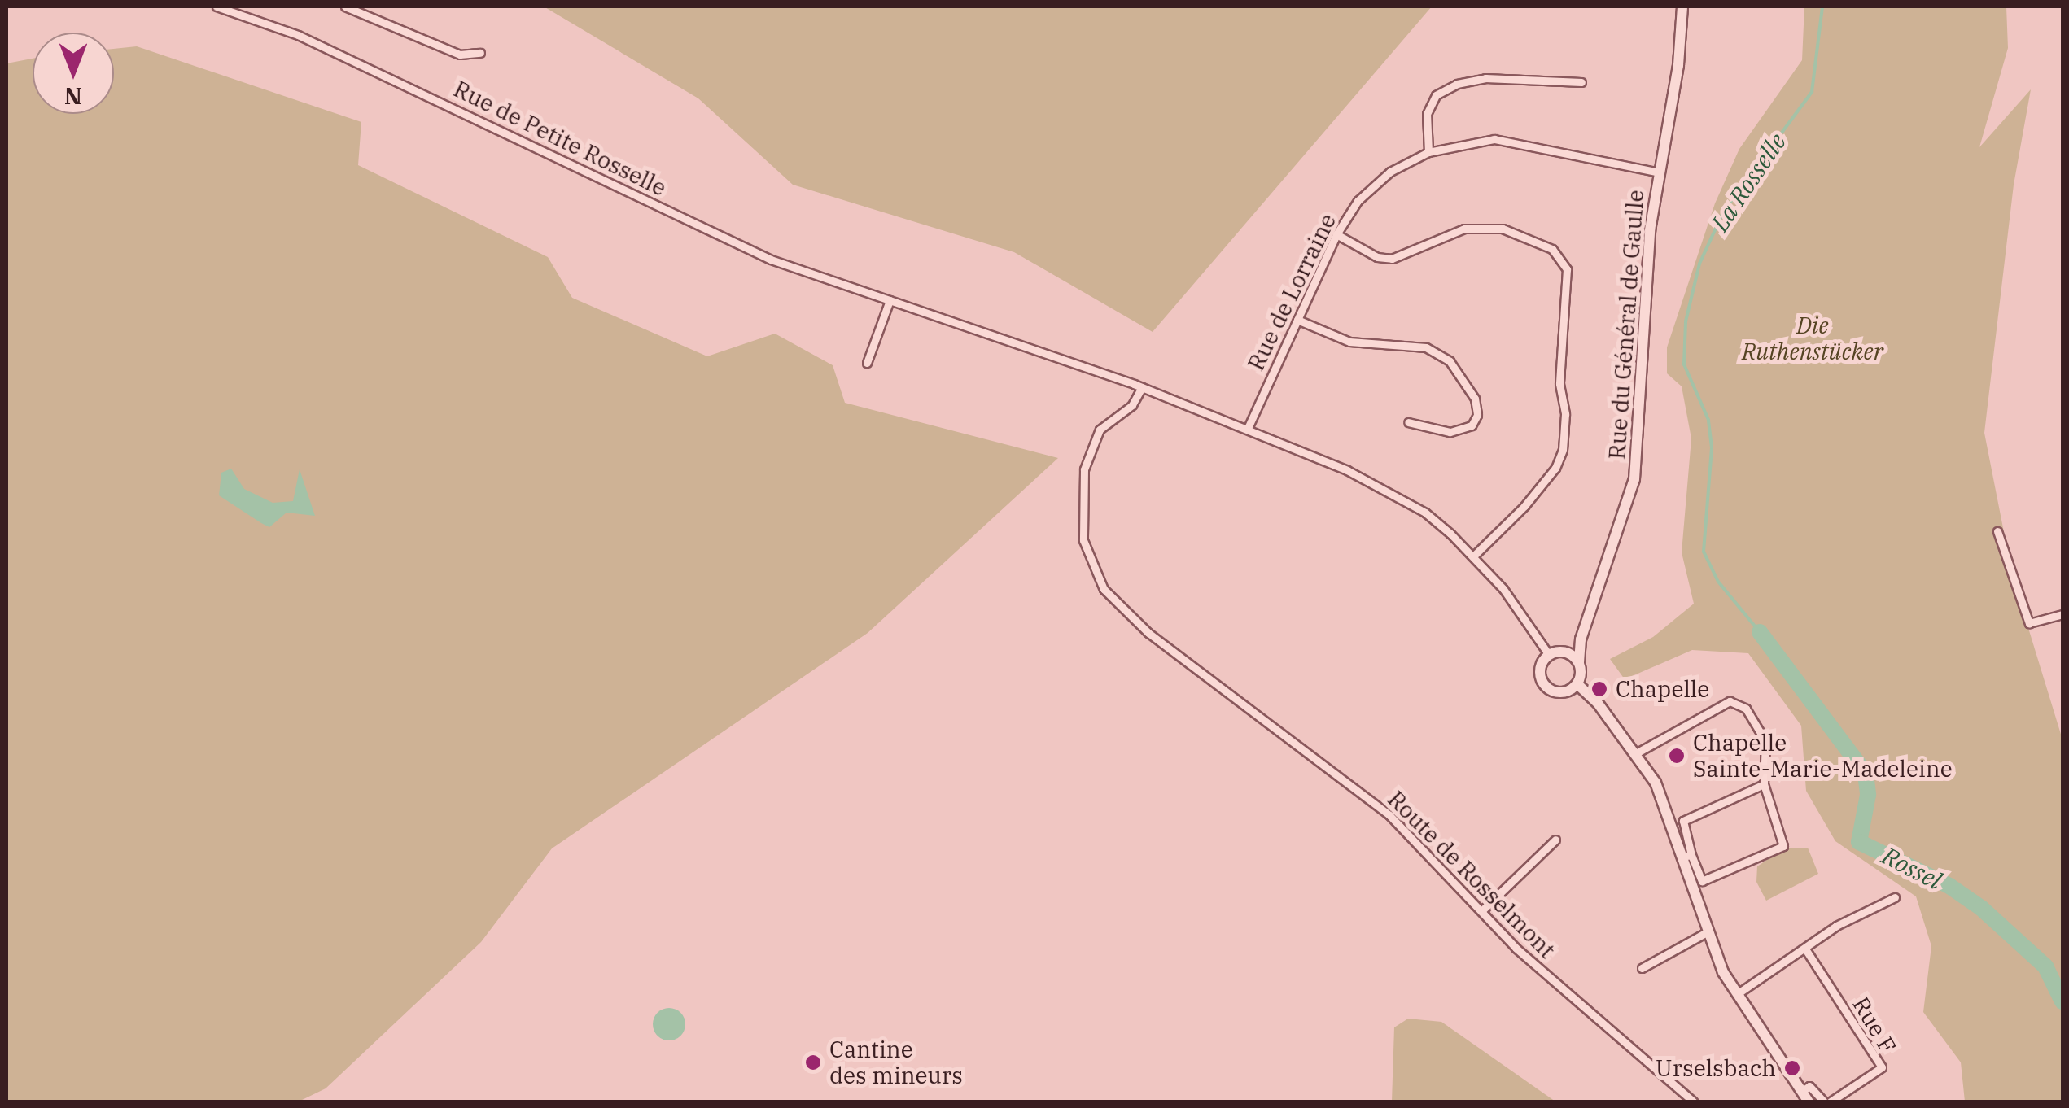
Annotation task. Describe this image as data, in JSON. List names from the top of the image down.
{
  "streets": {
    "main road": ["Rue du Général de Gaulle"],
    "street": [
      "Rue de Petite Rosselle",
      "Rue de Lorraine",
      "Route de Rosselmont",
      "Rue F"
    ]
  },
  "crossings": [
    ["Rue de Petite Rosselle", "Rue de Lorraine"],
    ["Rue de Petite Rosselle", "Rue du Général de Gaulle"],
    ["Rue de Petite Rosselle", "Route de Rosselmont"],
    ["Rue de Lorraine", "Rue du Général de Gaulle"]
  ],
  "water": ["La Rosselle", "Rossel"],
  "parks": ["Die Ruthenstücker"],
  "places": [
    "Chapelle",
    "Chapelle Sainte-Marie-Madeleine",
    "Cantine des mineurs",
    "Urselsbach"
  ],
  "north": "bottom"
}
